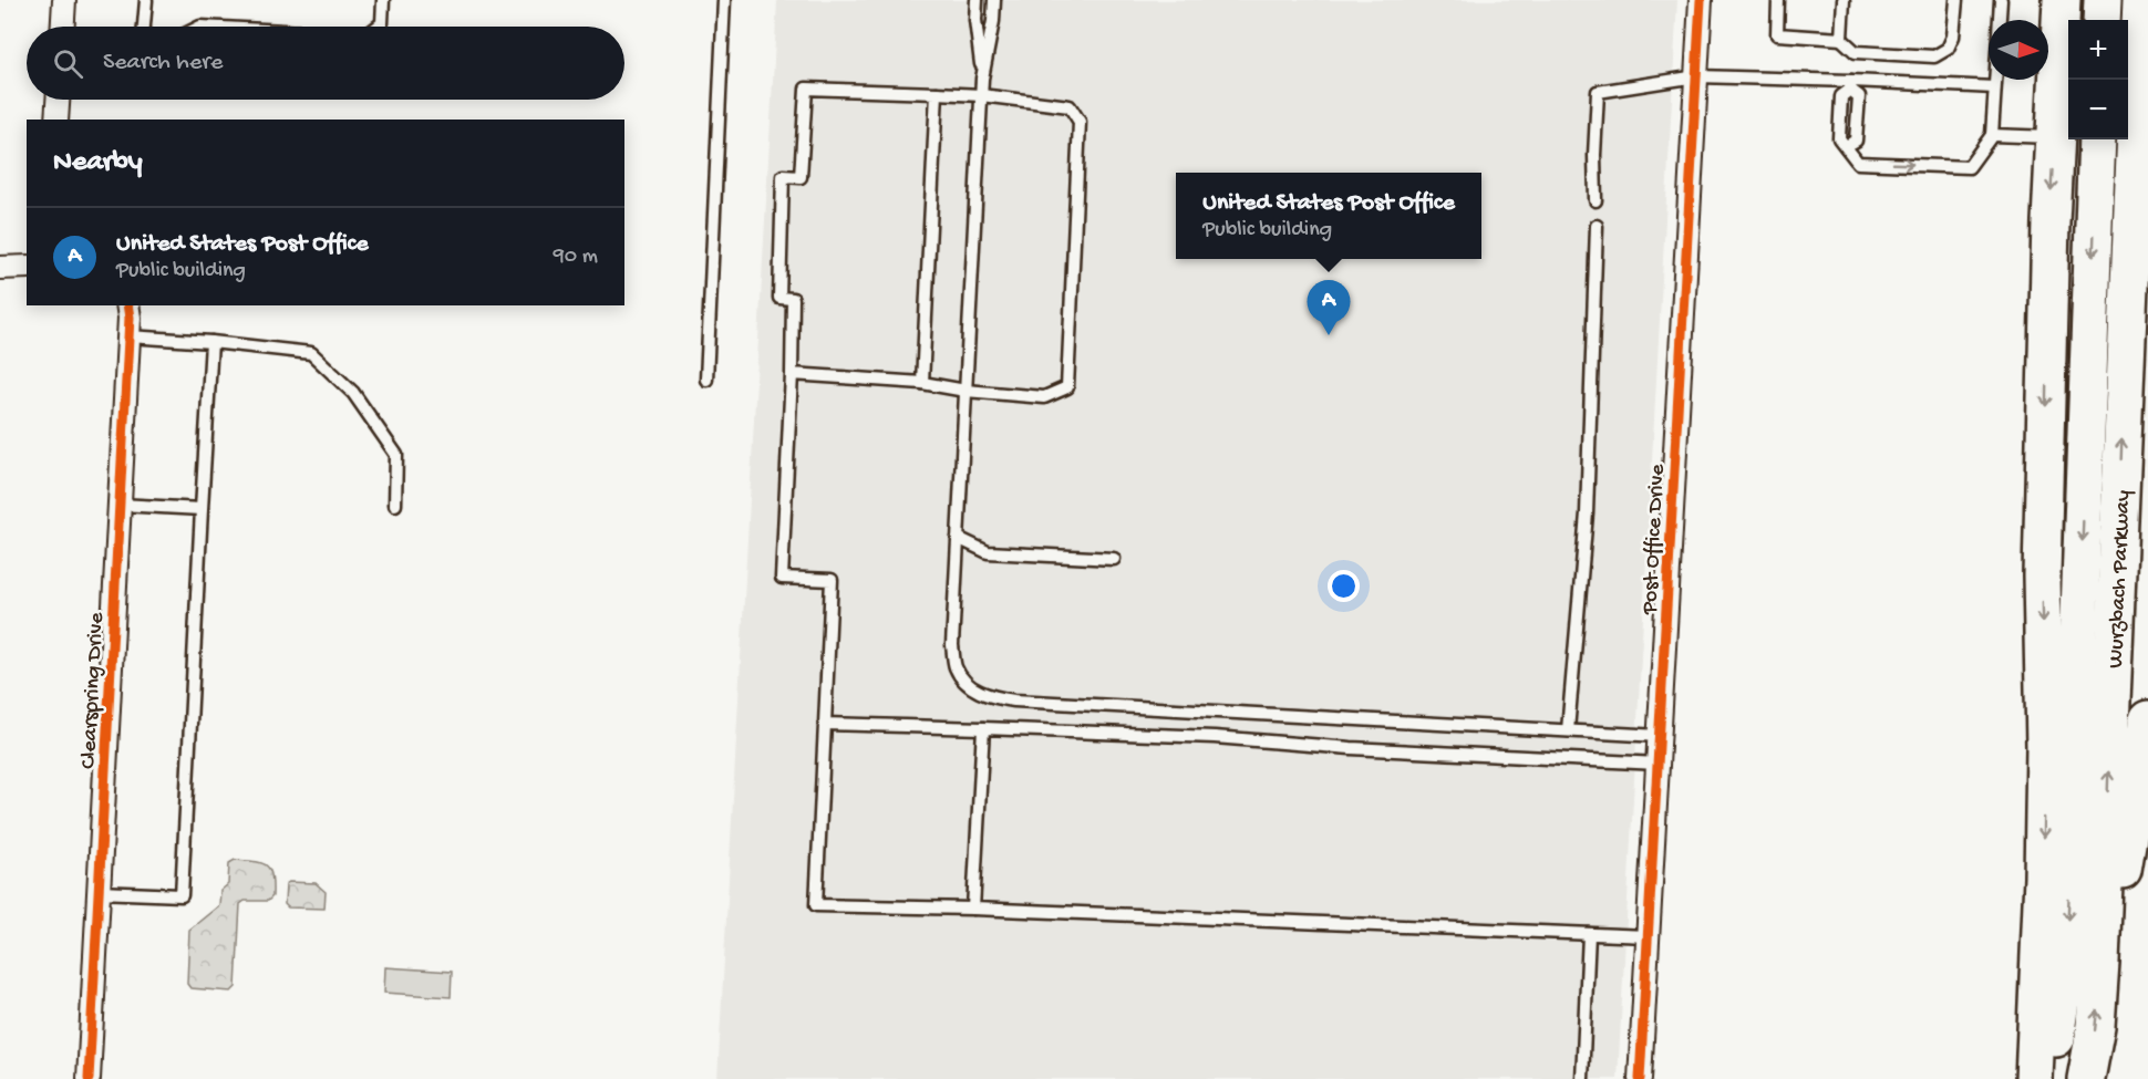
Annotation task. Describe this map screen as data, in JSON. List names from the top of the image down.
{
  "streets": {
    "highway": ["Wurzbach Parkway"],
    "street": ["Post Office Drive", "Clearspring Drive"]
  },
  "north": "right",
  "page": {
    "map_buttons": ["+", "−"],
    "search": "Search here",
    "heading": "Nearby",
    "popup": ["United States Post Office", "Public building"],
    "list": [
      {
        "mark": "A",
        "name": "United States Post Office",
        "note": "Public building",
        "value": "90 m"
      }
    ],
    "pins": "A"
  }
}
